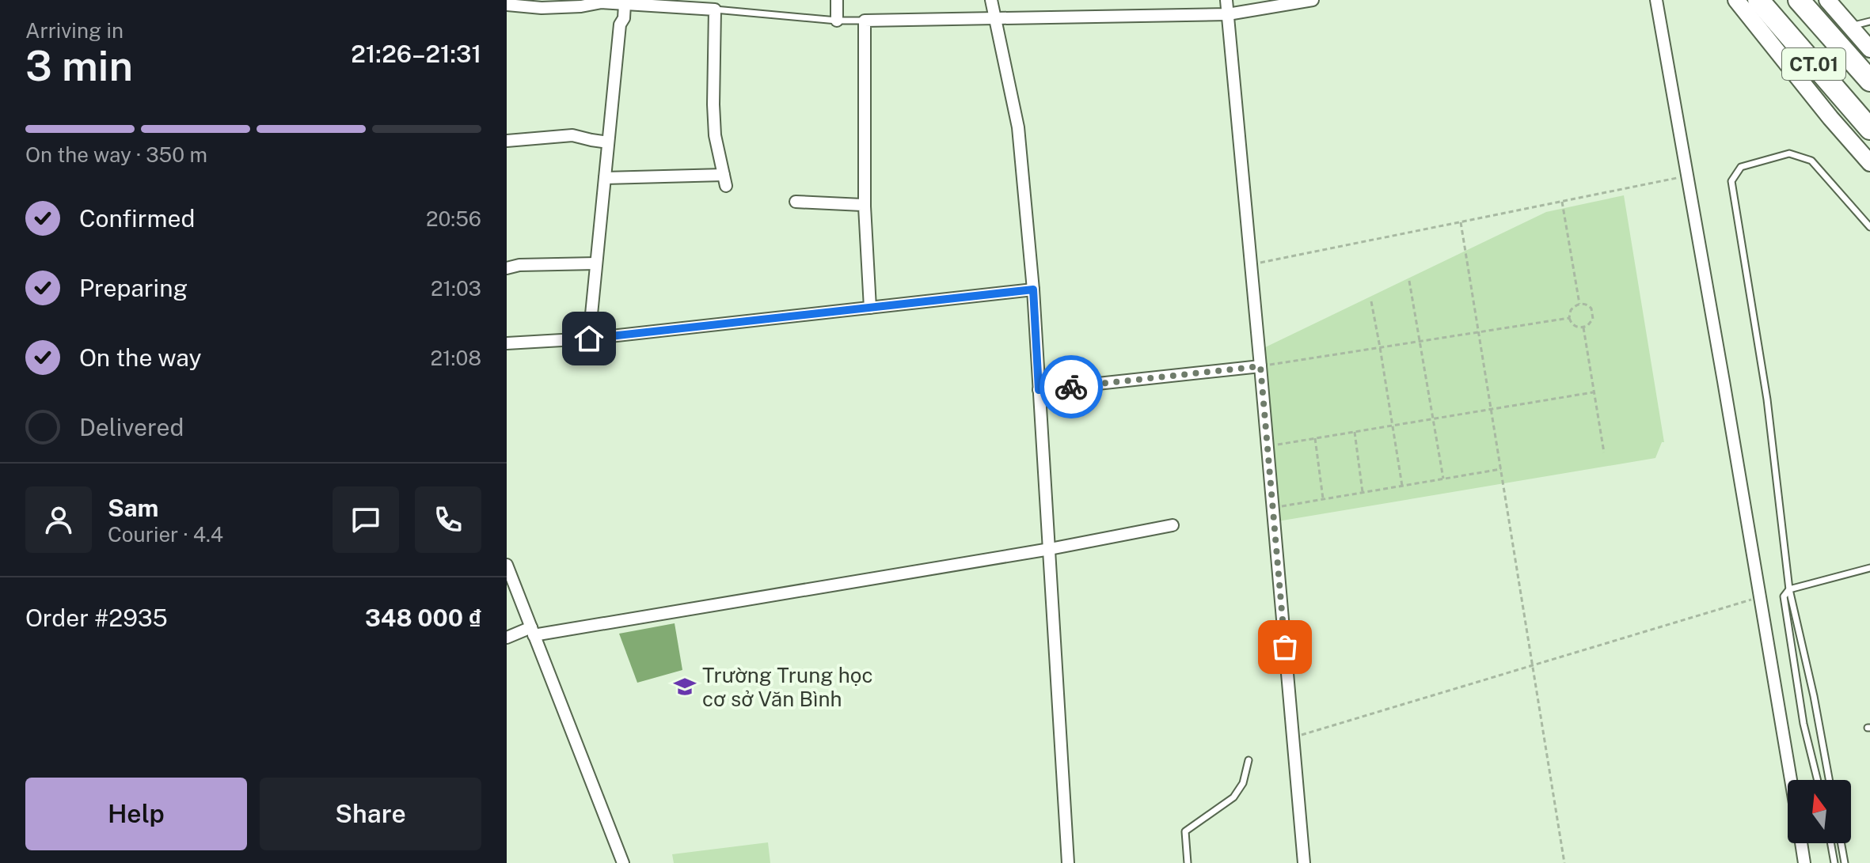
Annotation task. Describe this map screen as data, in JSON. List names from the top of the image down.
{
  "streets": {
    "highway": ["CT.01"]
  },
  "places": {
    "school or university": ["Trường Trung học cơ sở Văn Bình"]
  },
  "north": "top",
  "page": {
    "heading": ["3 min", "Arriving in", "21:26–21:31"],
    "panel": [
      "Sam",
      "Courier · 4.4",
      "Order #2935",
      "348 000 ₫"
    ],
    "bar": "On the way · 350 m",
    "list": [
      ["Confirmed", "20:56"],
      ["Preparing", "21:03"],
      ["On the way", "21:08"],
      "Delivered"
    ],
    "buttons": ["Help", "Share"]
  }
}
